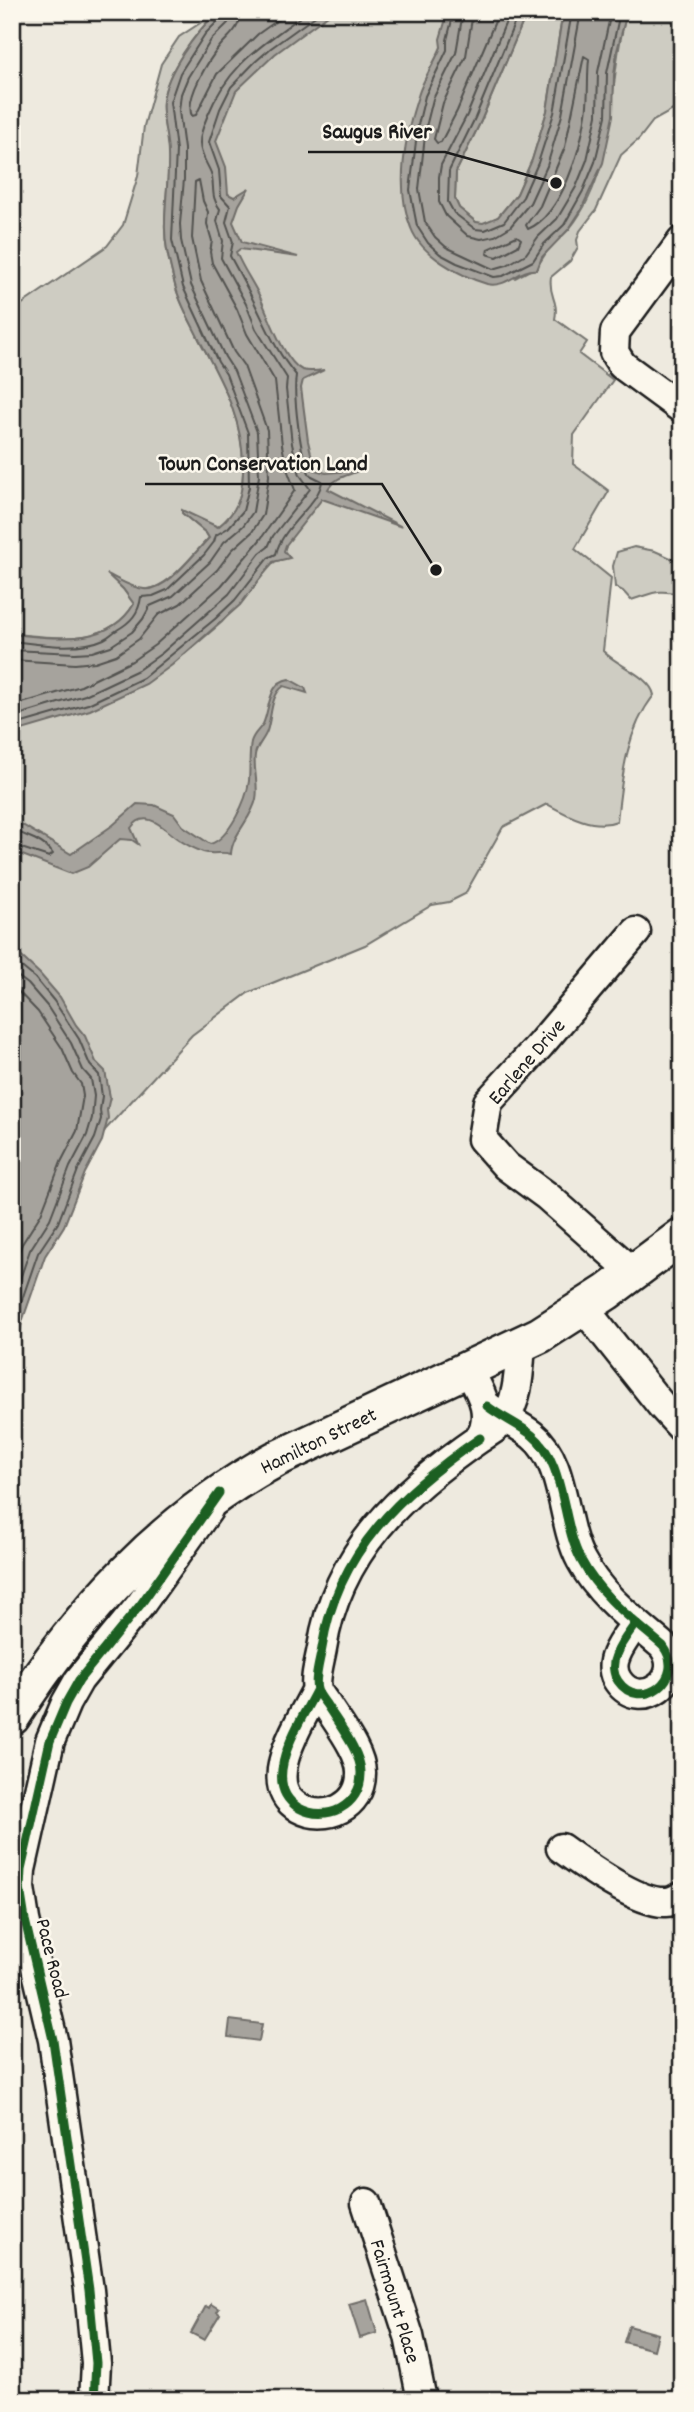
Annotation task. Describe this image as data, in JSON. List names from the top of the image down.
{
  "streets": {
    "main road": ["Hamilton Street"],
    "street": ["Earlene Drive", "Pace Road", "Fairmount Place"]
  },
  "crossings": [
    ["Earlene Drive", "Hamilton Street"],
    ["Hamilton Street", "Pace Road"]
  ],
  "places": ["Saugus River", "Town Conservation Land"]
}
